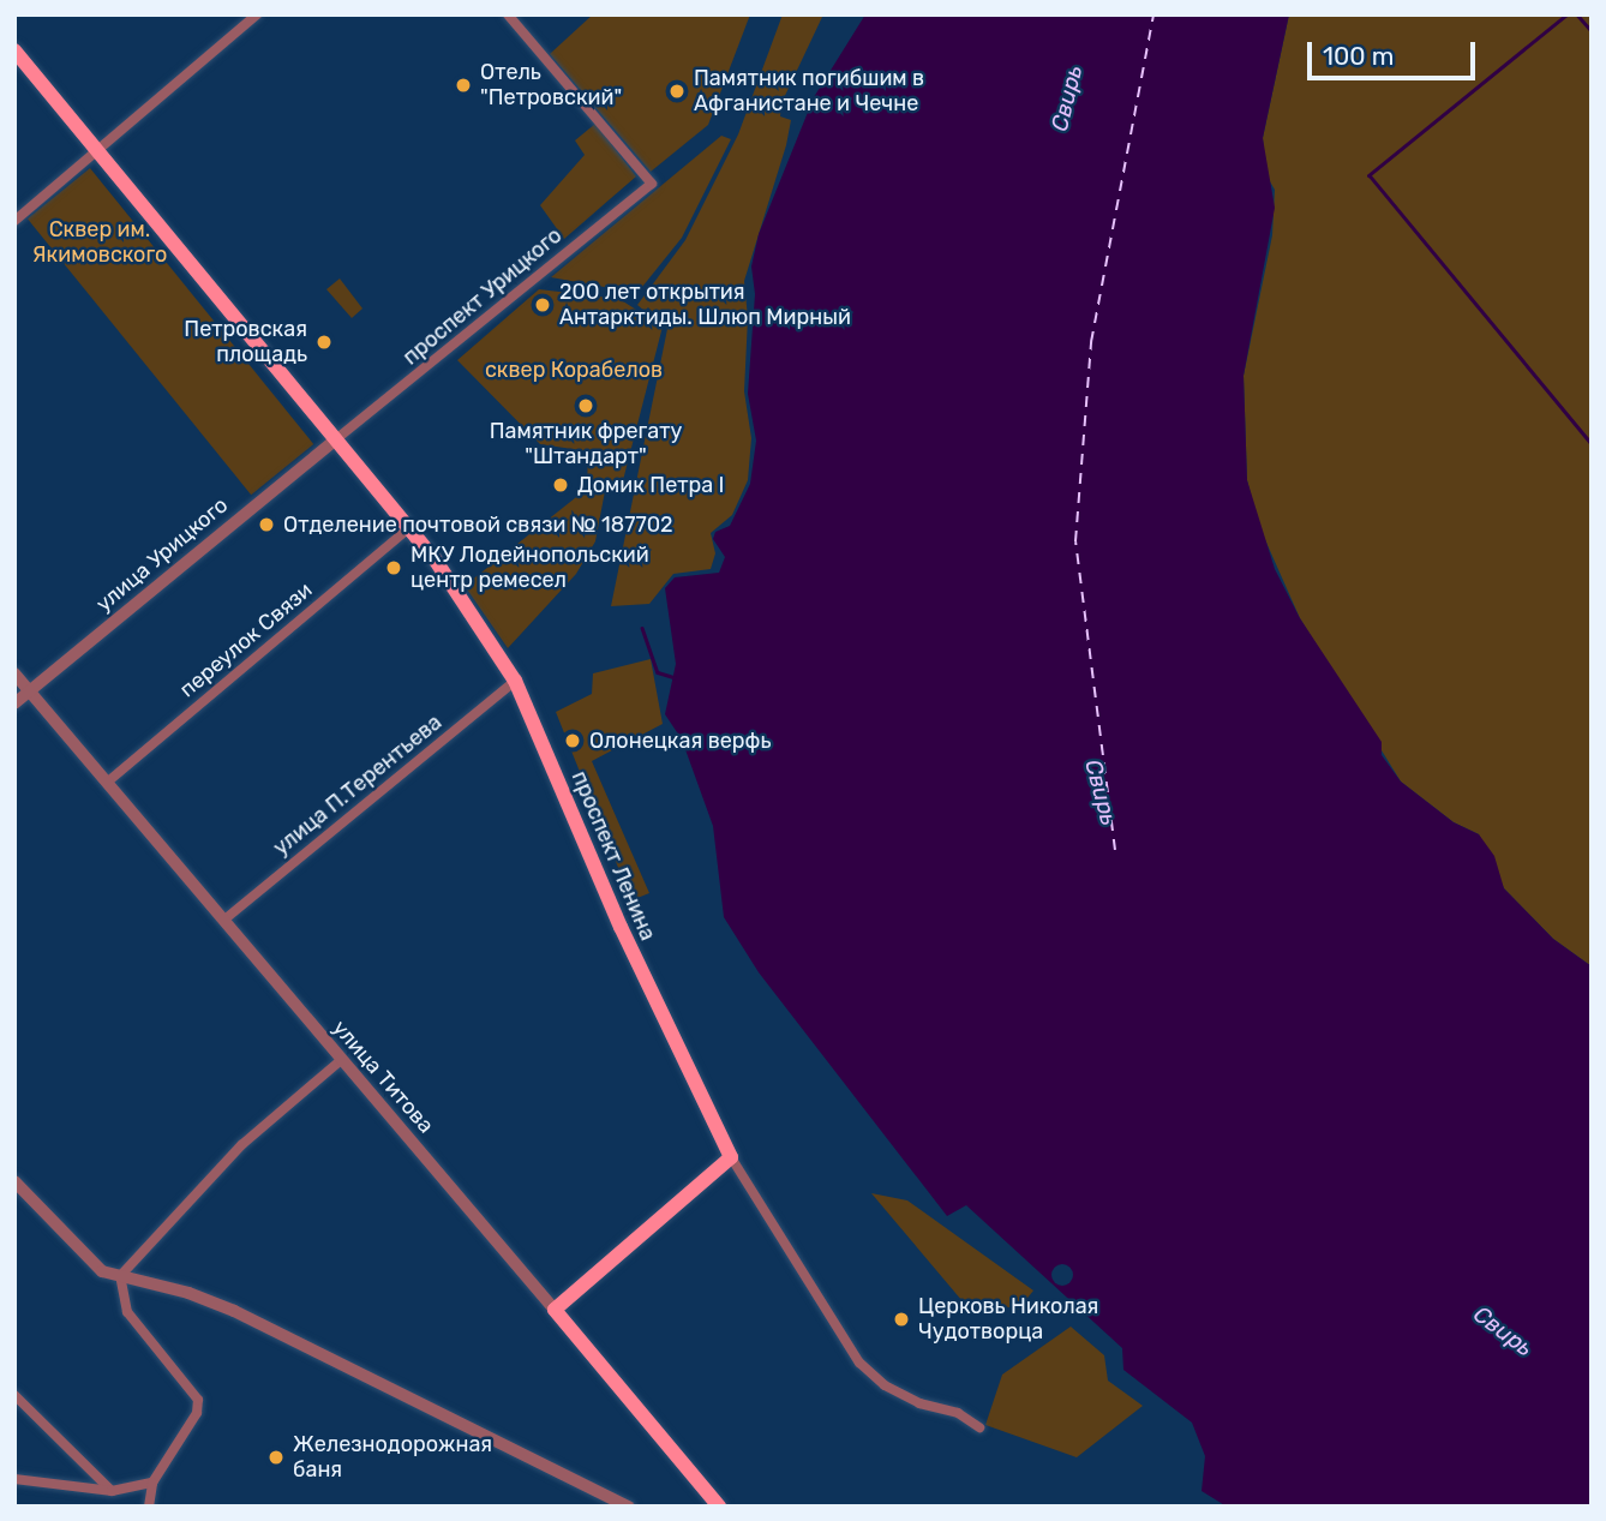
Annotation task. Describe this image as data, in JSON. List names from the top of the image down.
{
  "streets": {
    "main road": ["проспект Ленина", "улица Титова"],
    "street": [
      "проспект Урицкого",
      "улица Урицкого",
      "переулок Связи",
      "улица П.Терентьева"
    ]
  },
  "crossings": [
    ["проспект Урицкого", "улица Урицкого"],
    ["проспект Урицкого", "проспект Ленина"],
    ["улица Урицкого", "проспект Ленина"],
    ["улица Урицкого", "улица Титова"],
    ["переулок Связи", "проспект Ленина"],
    ["переулок Связи", "улица Титова"],
    ["улица П.Терентьева", "проспект Ленина"],
    ["улица П.Терентьева", "улица Титова"]
  ],
  "water": ["Свирь"],
  "parks": ["Сквер им. Якимовского", "сквер Корабелов"],
  "places": [
    "Отель \"Петровский\"",
    "Памятник погибшим в Афганистане и Чечне",
    "200 лет открытия Антарктиды. Шлюп Мирный",
    "Петровская площадь",
    "Памятник фрегату \"Штандарт\"",
    "Домик Петра I",
    "Отделение почтовой связи № 187702",
    "МКУ Лодейнопольский центр ремесел",
    "Олонецкая верфь",
    "Церковь Николая Чудотворца",
    "Железнодорожная баня"
  ],
  "scale_bar": "100 m"
}
